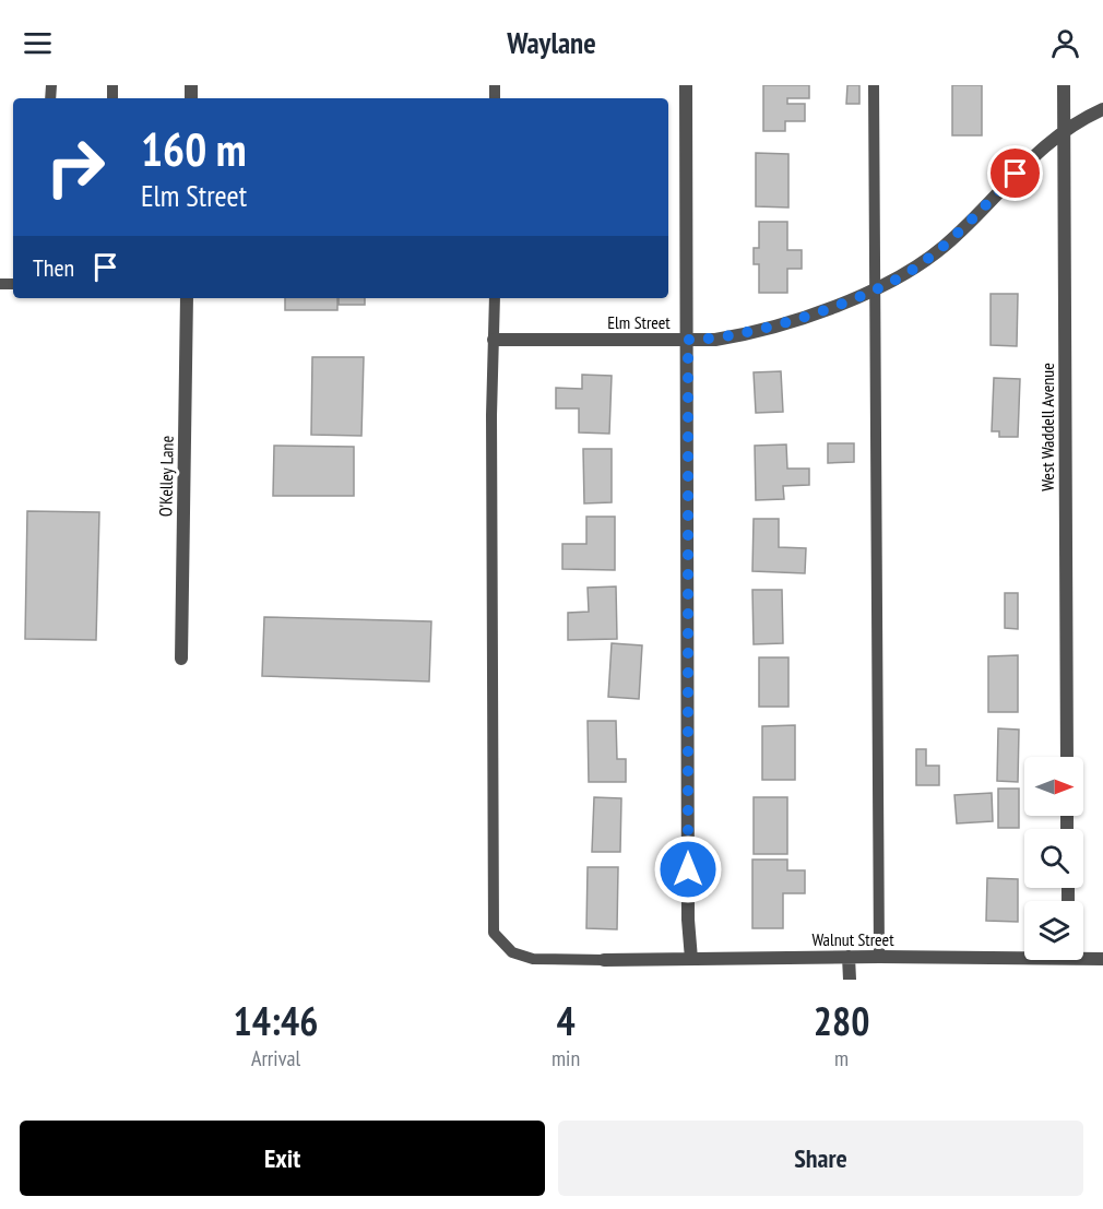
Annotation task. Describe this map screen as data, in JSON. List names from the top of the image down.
{
  "streets": {
    "street": [
      "Elm Street",
      "West Waddell Avenue",
      "O'Kelley Lane",
      "Walnut Street"
    ]
  },
  "crossings": [
    ["Elm Street", "West Waddell Avenue"]
  ],
  "north": "right",
  "page": {
    "header": "Waylane",
    "turn": ["160 m", "Elm Street"],
    "then": "Then",
    "eta": [
      "14:46",
      "Arrival",
      "4",
      "min",
      "280",
      "m"
    ],
    "buttons": ["Exit", "Share"]
  }
}
